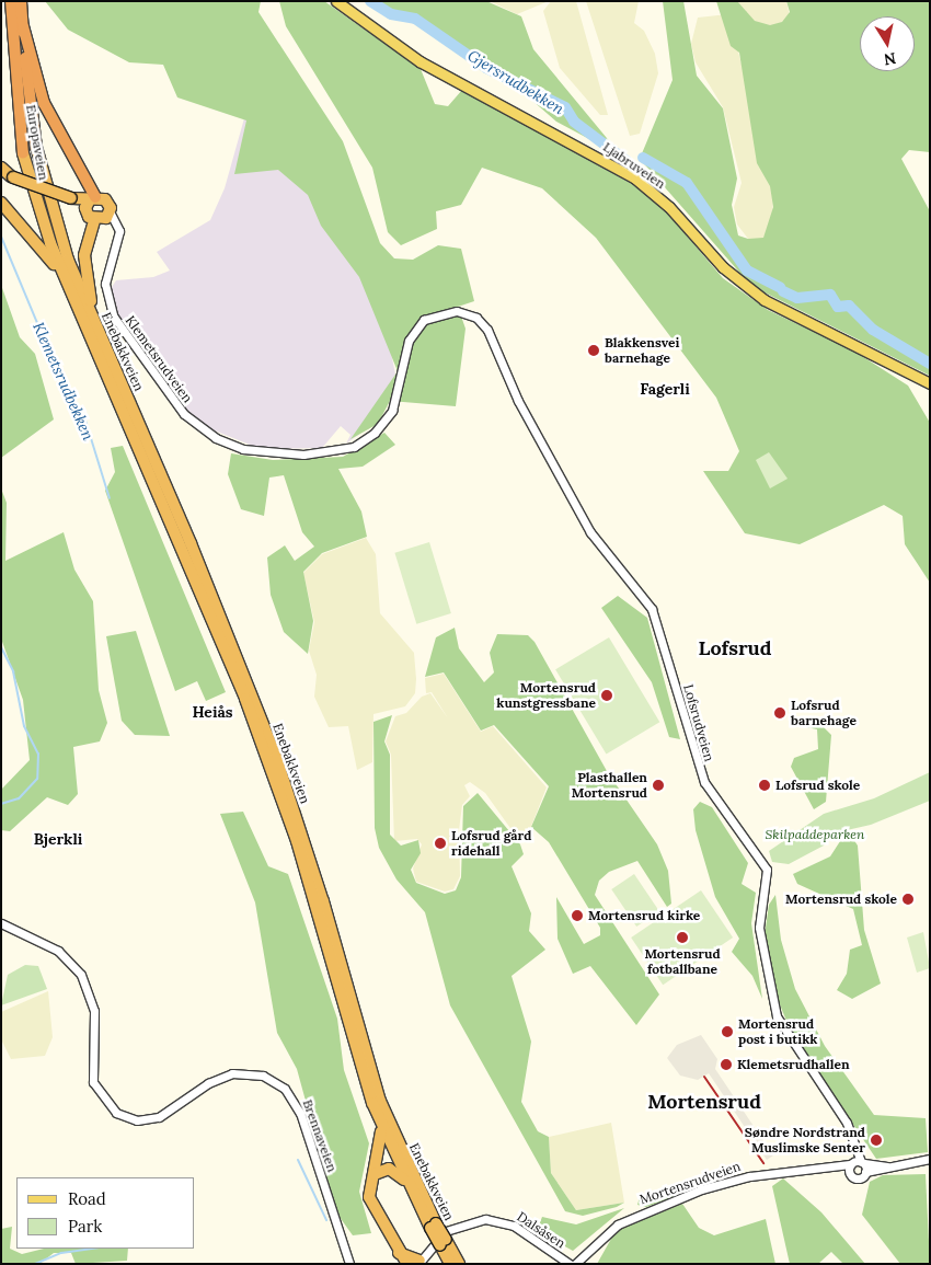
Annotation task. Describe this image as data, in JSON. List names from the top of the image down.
{
  "streets": {
    "highway": ["Europaveien", "Enebakkveien"],
    "main road": ["Ljabruveien"],
    "street": [
      "Klemetsrudveien",
      "Lofsrudveien",
      "Brennaveien",
      "Mortensrudveien",
      "Dalsåsen"
    ]
  },
  "crossings": [
    ["Europaveien", "Enebakkveien"],
    ["Klemetsrudveien", "Lofsrudveien"],
    ["Lofsrudveien", "Mortensrudveien"]
  ],
  "districts": [
    "Fagerli",
    "Lofsrud",
    "Heiås",
    "Bjerkli",
    "Mortensrud"
  ],
  "water": ["Gjersrudbekken", "Klemetsrudbekken"],
  "parks": ["Skilpaddeparken"],
  "places": [
    "Blakkensvei barnehage",
    "Mortensrud kunstgressbane",
    "Lofsrud barnehage",
    "Plasthallen Mortensrud",
    "Lofsrud skole",
    "Lofsrud gård ridehall",
    "Mortensrud skole",
    "Mortensrud kirke",
    "Mortensrud fotballbane",
    "Mortensrud post i butikk",
    "Klemetsrudhallen",
    "Søndre Nordstrand Muslimske Senter"
  ],
  "legend": ["Road", "Park"],
  "north": "bottom"
}
